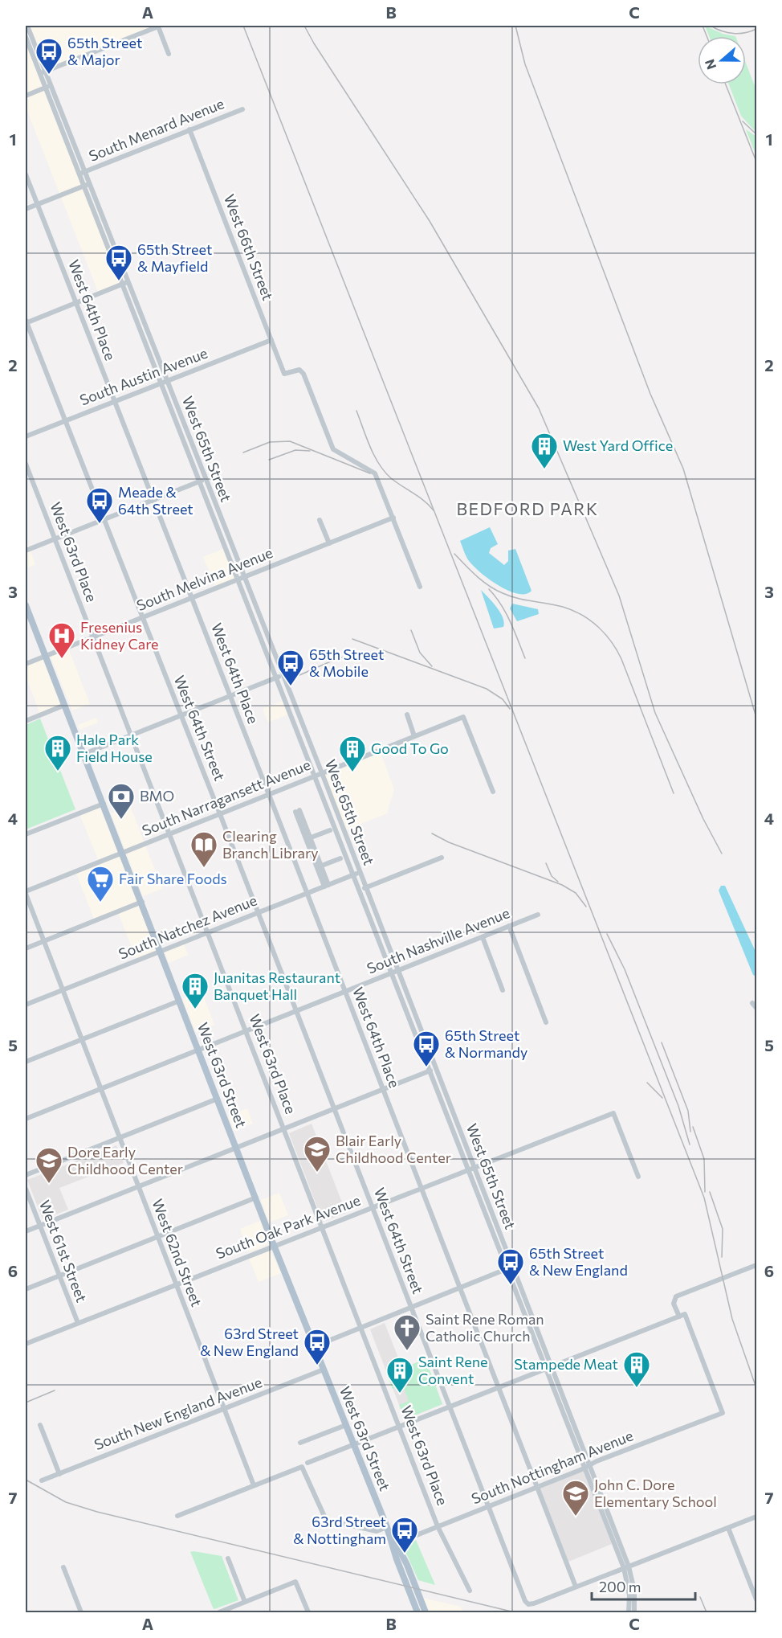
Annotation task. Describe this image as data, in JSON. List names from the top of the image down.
{
  "streets": {
    "main road": ["West 63rd Street"],
    "street": [
      "South Menard Avenue",
      "West 66th Street",
      "West 64th Place",
      "South Austin Avenue",
      "West 65th Street",
      "West 63rd Place",
      "South Melvina Avenue",
      "West 64th Street",
      "South Narragansett Avenue",
      "South Natchez Avenue",
      "South Nashville Avenue",
      "South Oak Park Avenue",
      "West 61st Street",
      "West 62nd Street",
      "South New England Avenue",
      "South Nottingham Avenue"
    ]
  },
  "crossings": [
    ["South Menard Avenue", "West 66th Street"],
    ["South Menard Avenue", "West 65th Street"],
    ["West 66th Street", "South Austin Avenue"],
    ["West 66th Street", "South Melvina Avenue"],
    ["West 64th Place", "South Austin Avenue"],
    ["West 64th Place", "South Melvina Avenue"],
    ["West 64th Place", "West 64th Street"],
    ["West 64th Place", "South Narragansett Avenue"],
    ["West 64th Place", "South Natchez Avenue"],
    ["West 64th Place", "South Nashville Avenue"],
    ["West 64th Place", "South Oak Park Avenue"],
    ["West 64th Place", "South Nottingham Avenue"],
    ["South Austin Avenue", "West 65th Street"],
    ["South Austin Avenue", "West 64th Street"],
    ["West 65th Street", "South Melvina Avenue"],
    ["West 65th Street", "South Narragansett Avenue"],
    ["West 65th Street", "South Natchez Avenue"],
    ["West 65th Street", "South Nashville Avenue"],
    ["West 65th Street", "South Oak Park Avenue"],
    ["West 65th Street", "South Nottingham Avenue"],
    ["West 63rd Place", "South Melvina Avenue"],
    ["West 63rd Place", "South Narragansett Avenue"],
    ["West 63rd Place", "South Natchez Avenue"],
    ["West 63rd Place", "South Nashville Avenue"],
    ["West 63rd Place", "South Oak Park Avenue"],
    ["West 63rd Place", "South Nottingham Avenue"],
    ["South Melvina Avenue", "West 64th Street"],
    ["South Melvina Avenue", "West 63rd Street"],
    ["West 64th Street", "South Narragansett Avenue"],
    ["West 64th Street", "South Natchez Avenue"],
    ["West 64th Street", "South Nashville Avenue"],
    ["West 64th Street", "South Oak Park Avenue"],
    ["West 64th Street", "South Nottingham Avenue"],
    ["South Narragansett Avenue", "West 63rd Street"],
    ["South Narragansett Avenue", "West 62nd Street"],
    ["South Natchez Avenue", "West 63rd Street"],
    ["South Natchez Avenue", "West 62nd Street"],
    ["South Nashville Avenue", "West 63rd Street"],
    ["South Nashville Avenue", "West 62nd Street"],
    ["West 63rd Street", "South Oak Park Avenue"],
    ["West 63rd Street", "South New England Avenue"],
    ["West 63rd Street", "South Nottingham Avenue"],
    ["South Oak Park Avenue", "West 61st Street"],
    ["South Oak Park Avenue", "West 62nd Street"],
    ["West 62nd Street", "South New England Avenue"]
  ],
  "districts": ["BEDFORD PARK"],
  "places": {
    "bus stop": [
      "65th Street & Major",
      "65th Street & Mayfield",
      "Meade & 64th Street",
      "65th Street & Mobile",
      "65th Street & Normandy",
      "65th Street & New England",
      "63rd Street & New England",
      "63rd Street & Nottingham"
    ],
    "building": [
      "West Yard Office",
      "Hale Park Field House",
      "Good To Go",
      "Juanitas Restaurant Banquet Hall",
      "Stampede Meat",
      "Saint Rene Convent"
    ],
    "hospital": ["Fresenius Kidney Care"],
    "bank": ["BMO"],
    "library": ["Clearing Branch Library"],
    "supermarket": ["Fair Share Foods"],
    "school or university": ["Blair Early Childhood Center", "Dore Early Childhood Center", "John C. Dore Elementary School"],
    "church": ["Saint Rene Roman Catholic Church"]
  },
  "scale_bar": "200 m",
  "north": "left",
  "grid": {
    "columns": ["A", "B", "C"],
    "rows": [
      "1",
      "2",
      "3",
      "4",
      "5",
      "6",
      "7"
    ]
  }
}
